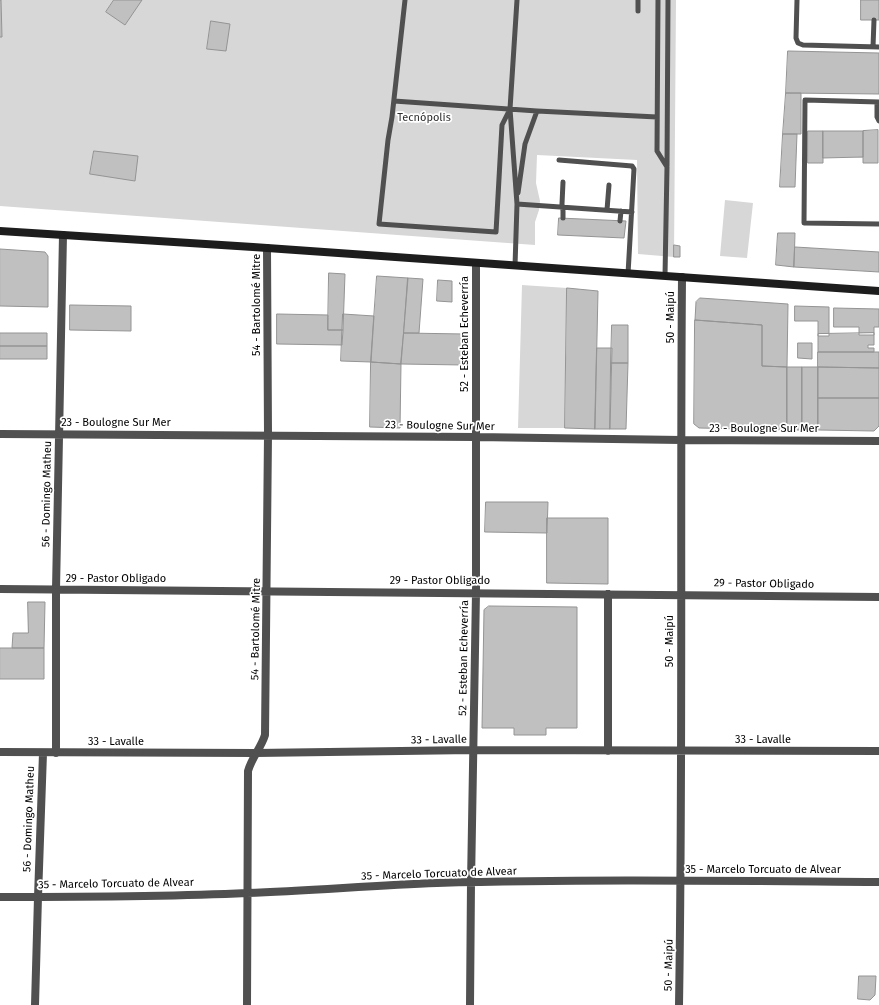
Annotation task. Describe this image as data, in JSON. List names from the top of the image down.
{
  "streets": {
    "street": [
      "54 - Bartolomé Mitre",
      "50 - Maipú",
      "52 - Esteban Echeverría",
      "23 - Boulogne Sur Mer",
      "56 - Domingo Matheu",
      "29 - Pastor Obligado",
      "33 - Lavalle",
      "35 - Marcelo Torcuato de Alvear"
    ]
  },
  "crossings": [
    ["54 - Bartolomé Mitre", "23 - Boulogne Sur Mer"],
    ["54 - Bartolomé Mitre", "29 - Pastor Obligado"],
    ["54 - Bartolomé Mitre", "33 - Lavalle"],
    ["54 - Bartolomé Mitre", "35 - Marcelo Torcuato de Alvear"],
    ["50 - Maipú", "23 - Boulogne Sur Mer"],
    ["50 - Maipú", "29 - Pastor Obligado"],
    ["50 - Maipú", "33 - Lavalle"],
    ["50 - Maipú", "35 - Marcelo Torcuato de Alvear"],
    ["52 - Esteban Echeverría", "23 - Boulogne Sur Mer"],
    ["52 - Esteban Echeverría", "29 - Pastor Obligado"],
    ["52 - Esteban Echeverría", "33 - Lavalle"],
    ["52 - Esteban Echeverría", "35 - Marcelo Torcuato de Alvear"],
    ["23 - Boulogne Sur Mer", "56 - Domingo Matheu"],
    ["56 - Domingo Matheu", "29 - Pastor Obligado"],
    ["56 - Domingo Matheu", "33 - Lavalle"],
    ["56 - Domingo Matheu", "35 - Marcelo Torcuato de Alvear"]
  ],
  "parks": ["Tecnópolis"]
}
